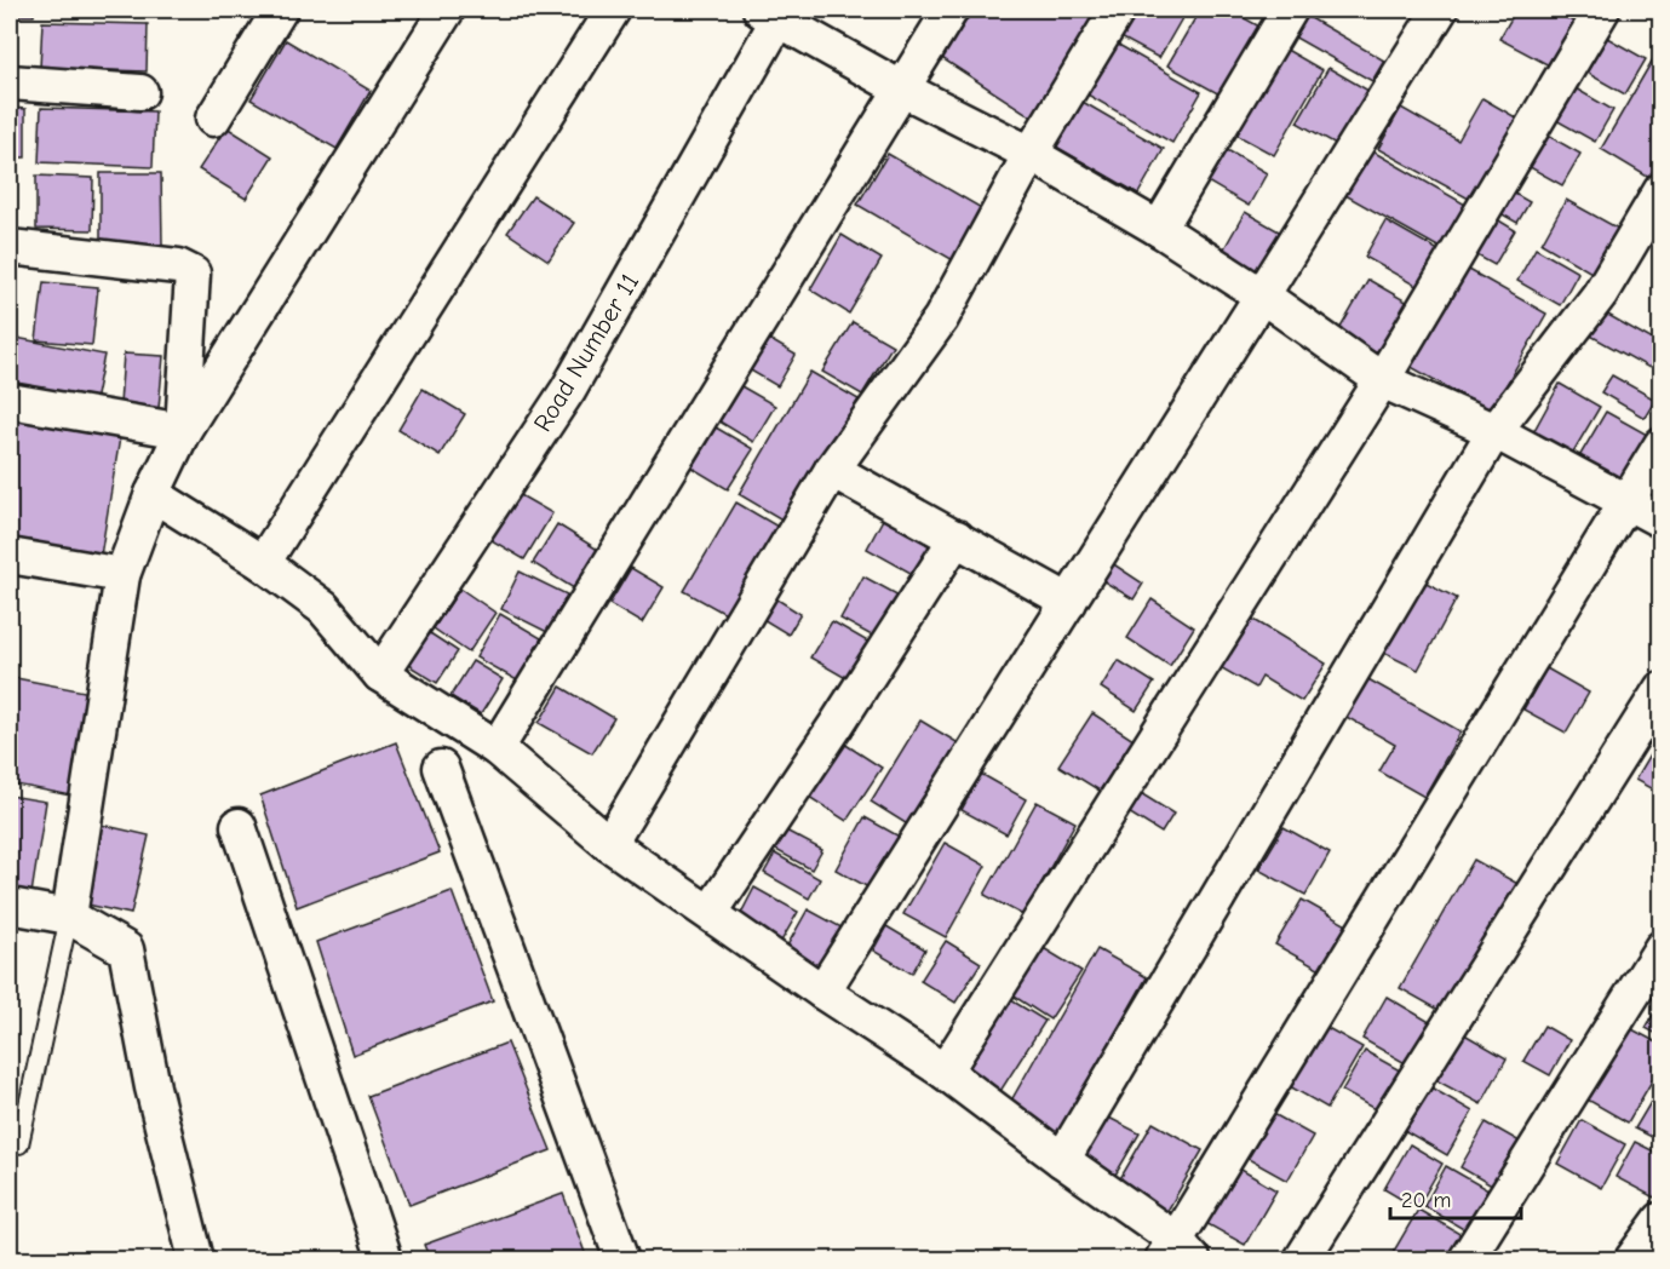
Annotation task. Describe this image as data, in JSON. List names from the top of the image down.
{
  "streets": {
    "street": ["Road Number 11"]
  },
  "scale_bar": "20 m"
}
